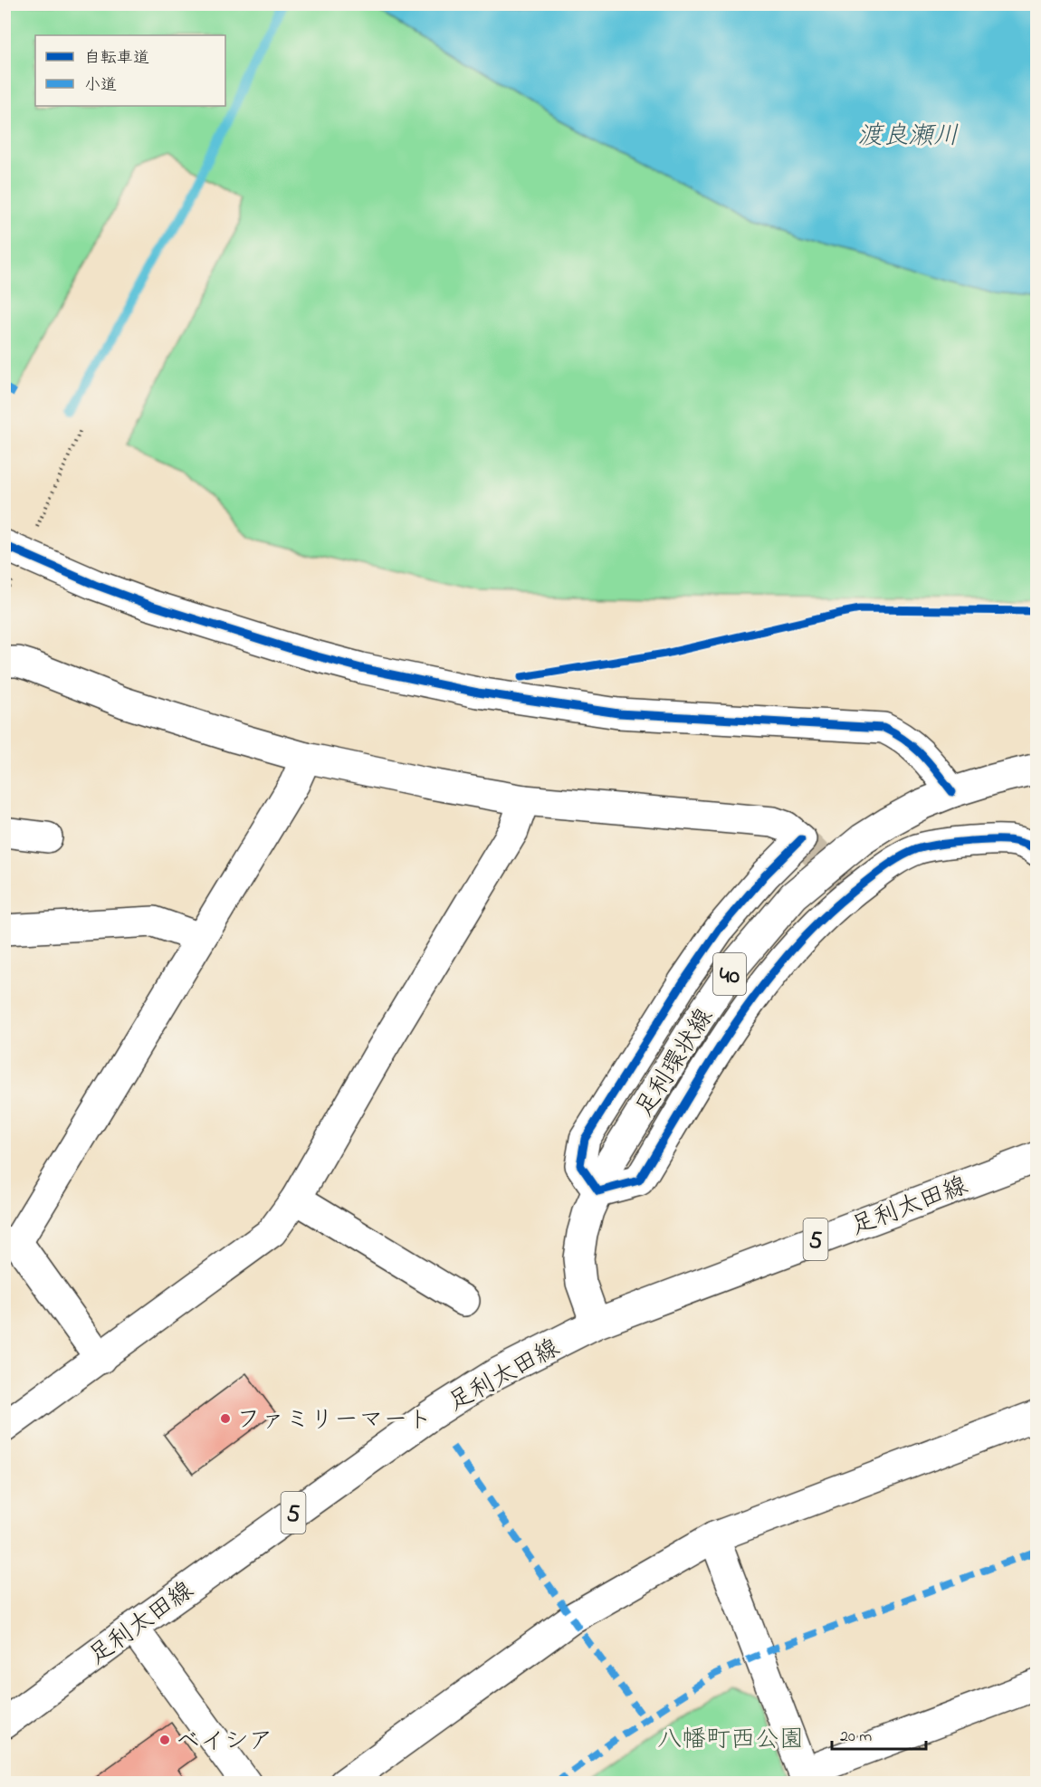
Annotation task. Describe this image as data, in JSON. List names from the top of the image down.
{
  "streets": {
    "street": [
      "40",
      "足利環状線",
      "足利太田線",
      "5"
    ]
  },
  "crossings": [
    ["足利環状線", "足利太田線"]
  ],
  "water": ["渡良瀬川"],
  "parks": ["八幡町西公園"],
  "places": ["ファミリーマート", "ベイシア"],
  "legend": ["自転車道", "小道"],
  "scale_bar": "20 m"
}
